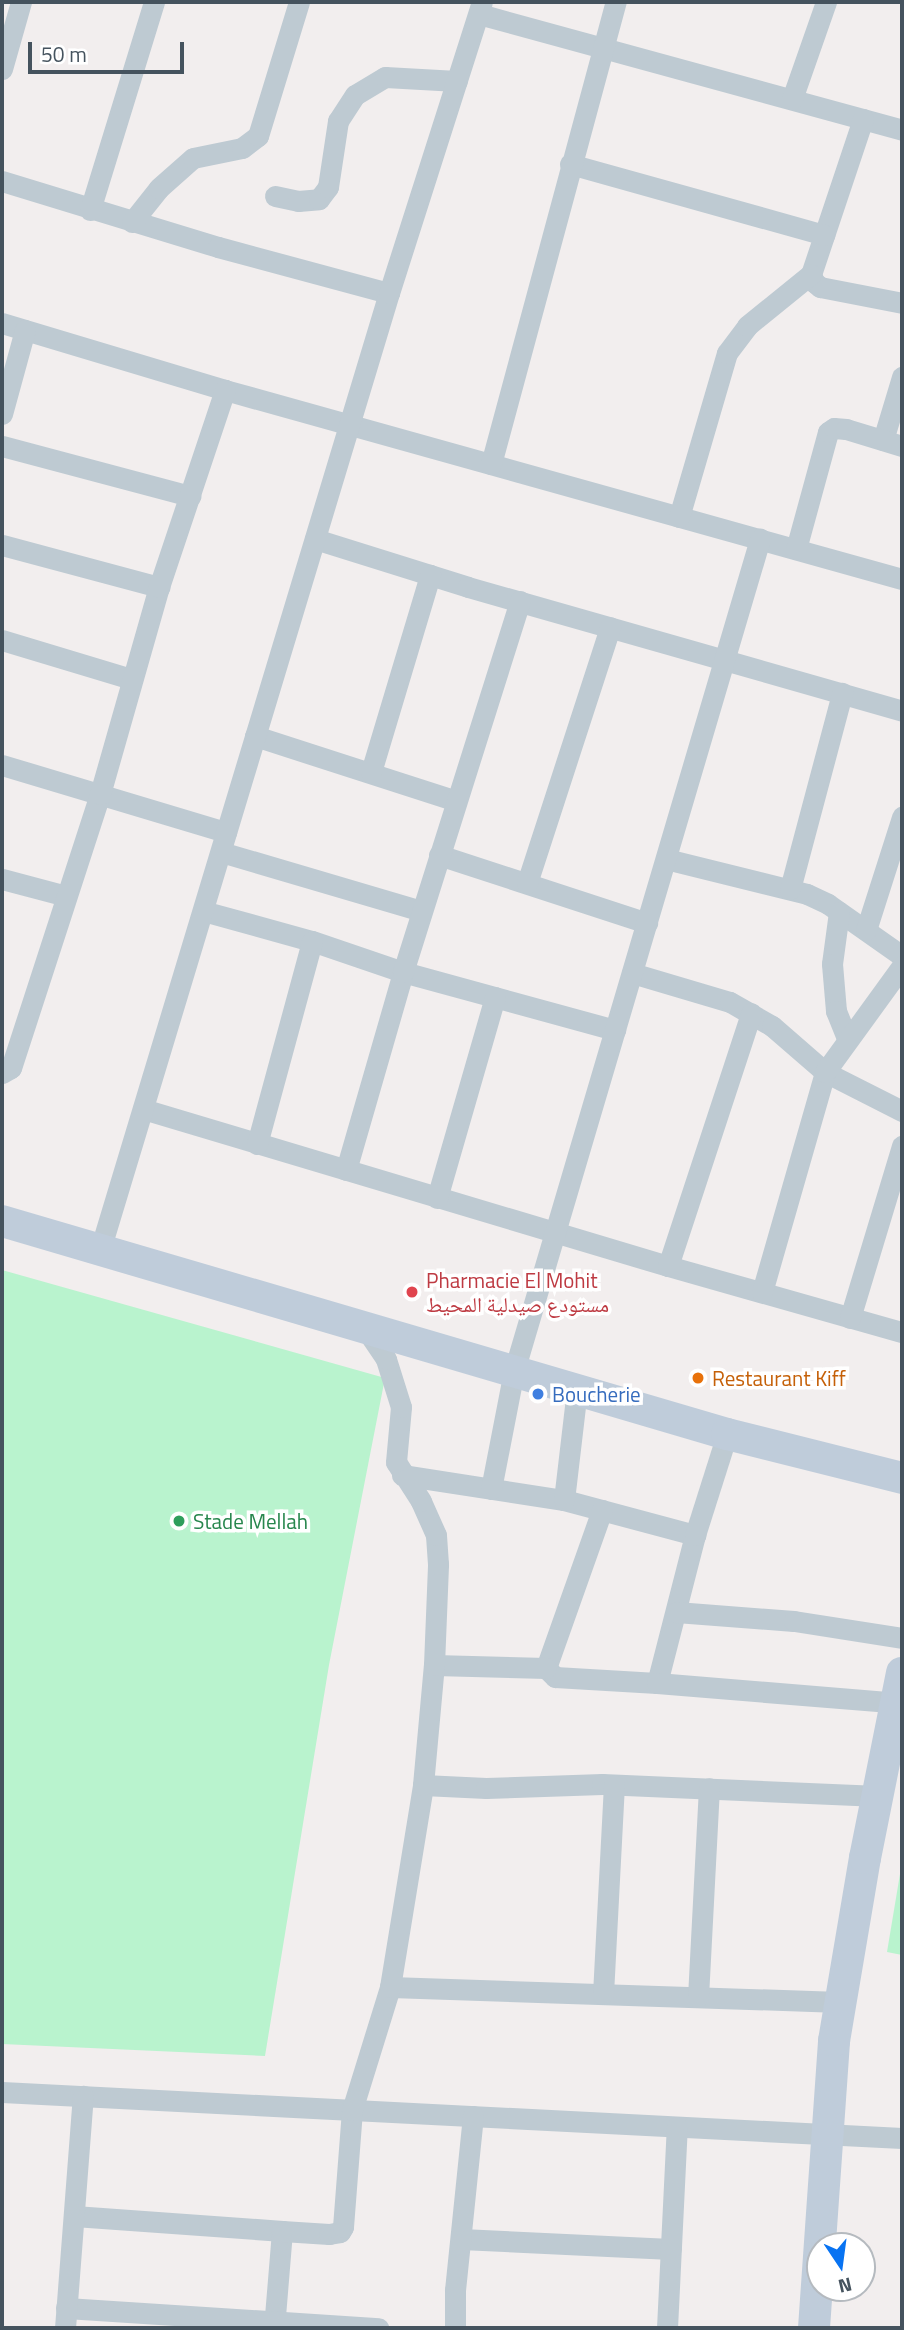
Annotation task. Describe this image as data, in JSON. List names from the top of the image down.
{
  "places": [
    "Pharmacie El Mohit مستودع صيدلية المحيط",
    "Restaurant Kiff",
    "Boucherie",
    "Stade Mellah"
  ],
  "scale_bar": "50 m",
  "north": "bottom"
}
